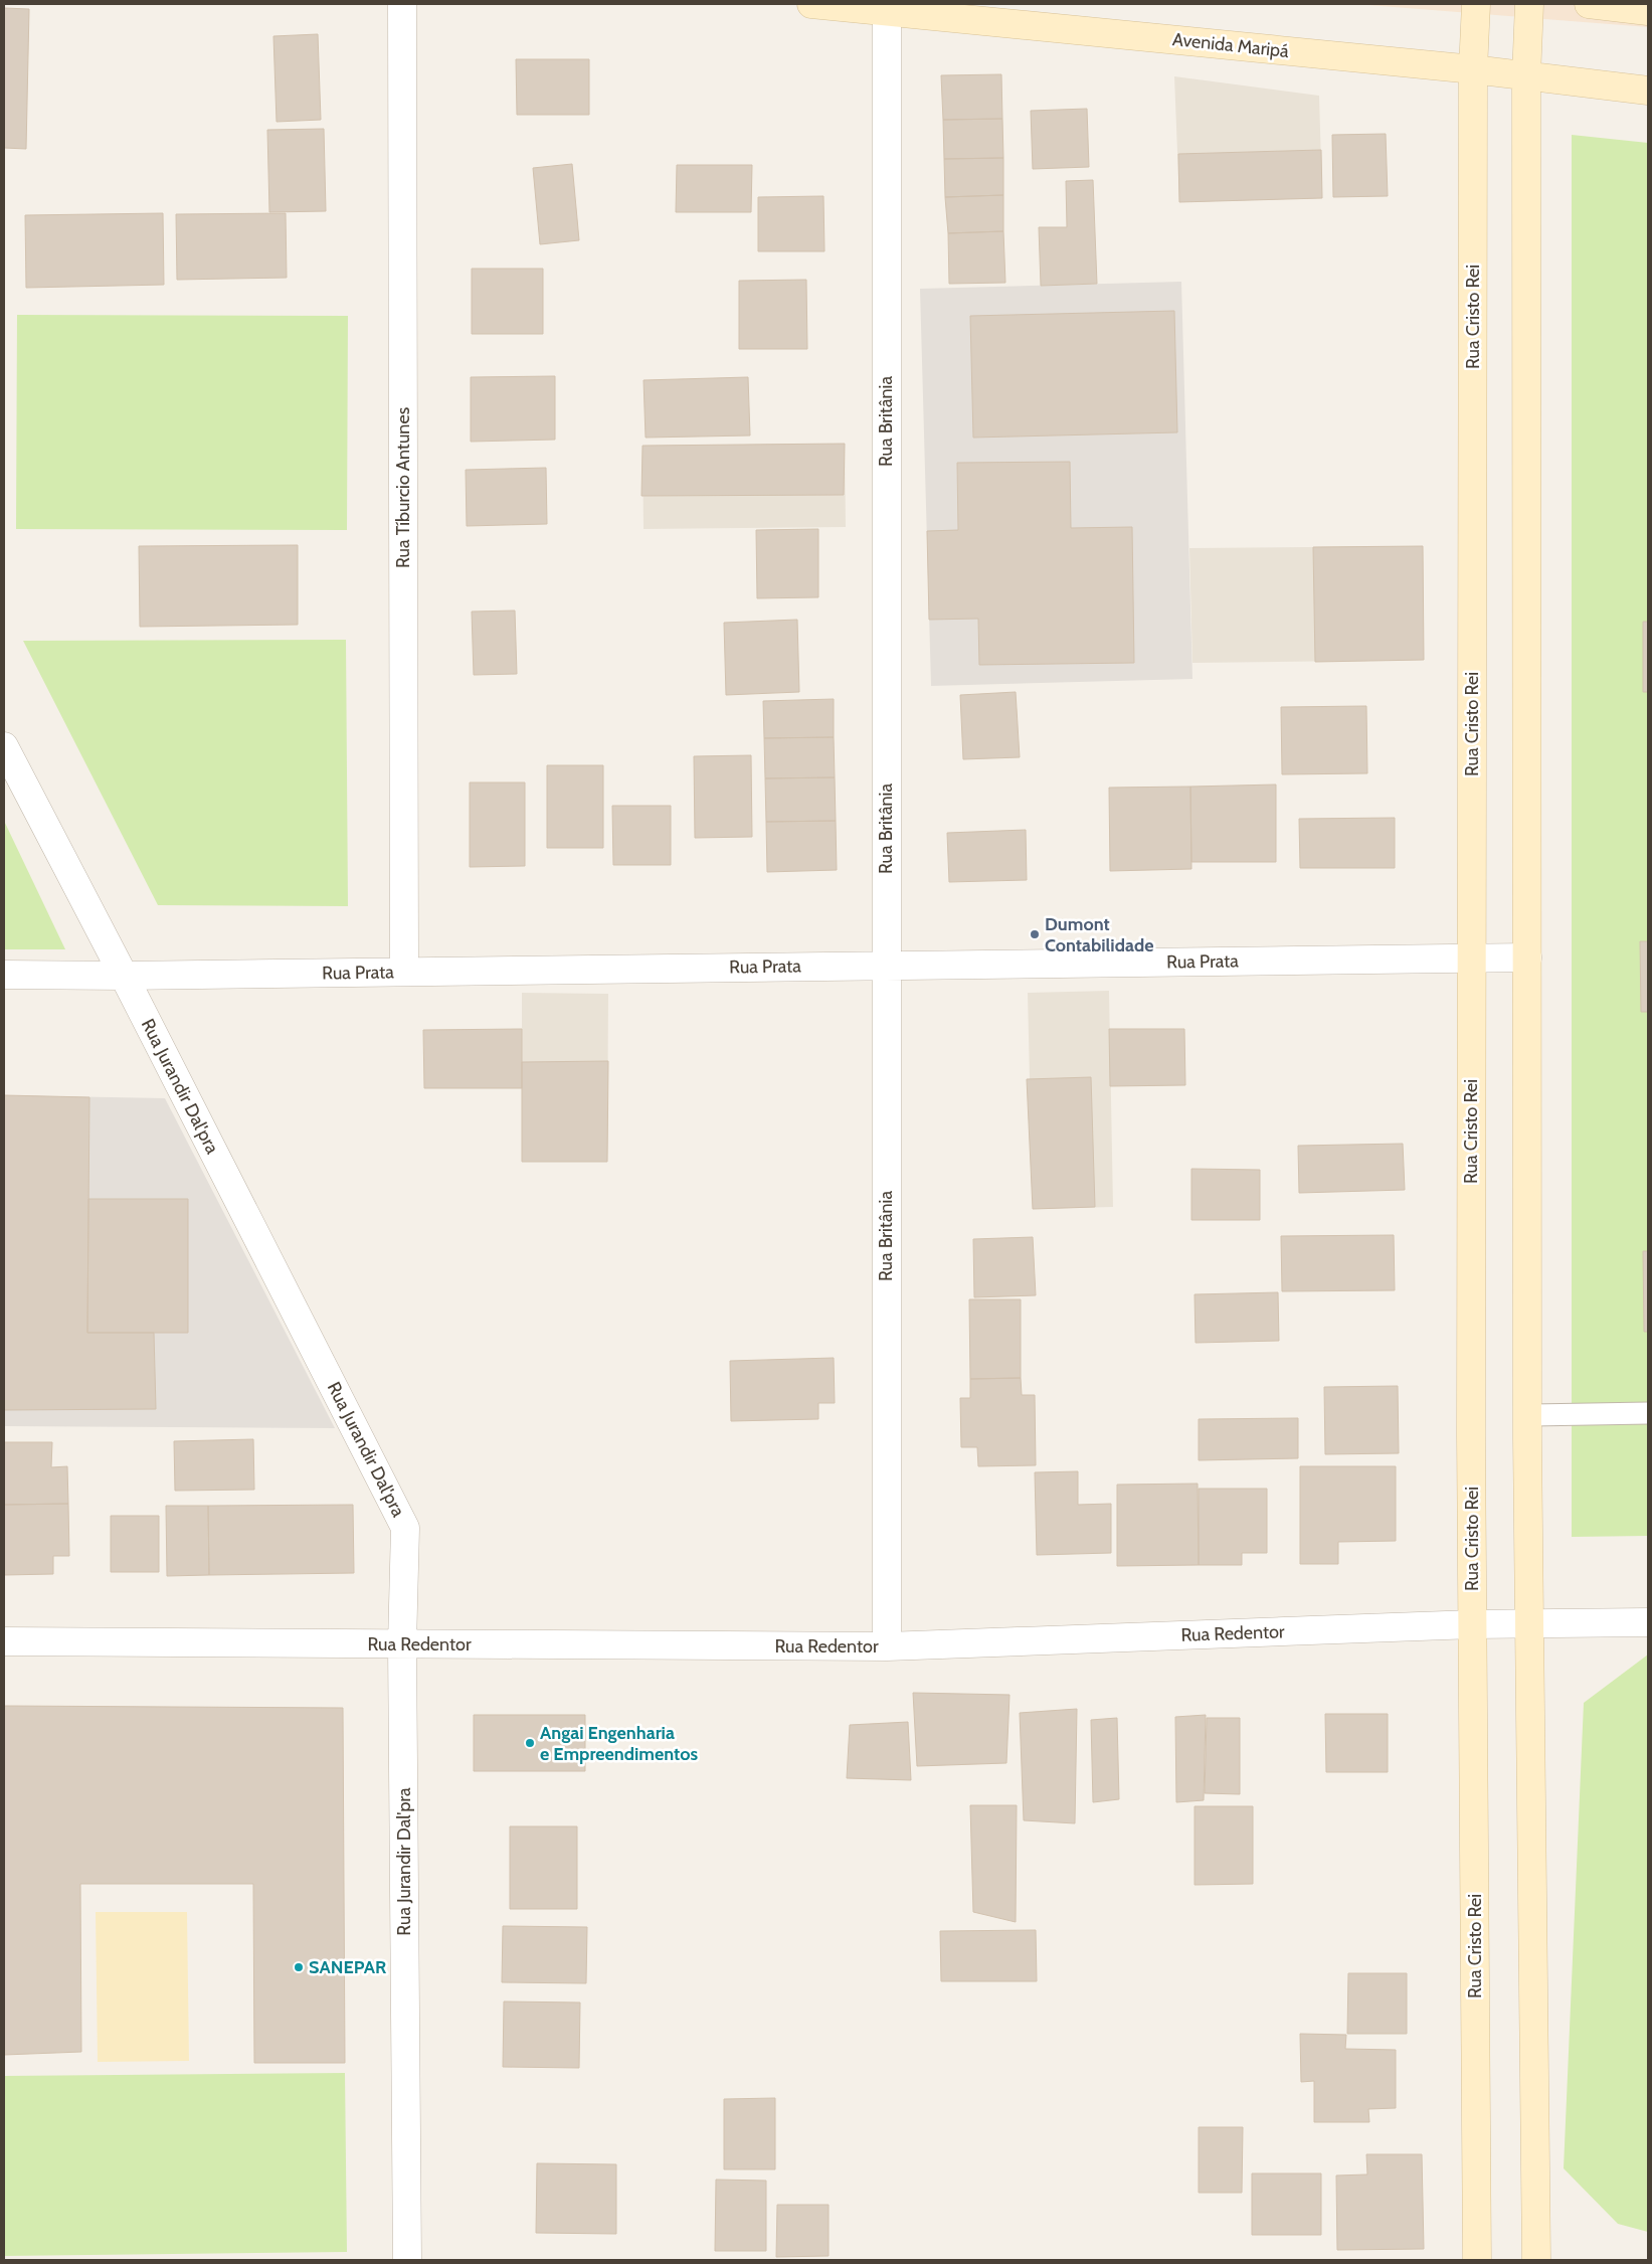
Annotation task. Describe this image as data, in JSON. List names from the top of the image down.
{
  "streets": {
    "street": [
      "Avenida Maripá",
      "Rua Cristo Rei",
      "Rua Britânia",
      "Rua Tíburcio Antunes",
      "Rua Prata",
      "Rua Jurandir Dal'pra",
      "Rua Redentor"
    ]
  },
  "crossings": [
    ["Avenida Maripá", "Rua Cristo Rei"],
    ["Avenida Maripá", "Rua Britânia"],
    ["Rua Cristo Rei", "Rua Prata"],
    ["Rua Cristo Rei", "Rua Redentor"],
    ["Rua Britânia", "Rua Prata"],
    ["Rua Britânia", "Rua Redentor"],
    ["Rua Tíburcio Antunes", "Rua Prata"],
    ["Rua Prata", "Rua Jurandir Dal'pra"],
    ["Rua Jurandir Dal'pra", "Rua Redentor"]
  ],
  "places": ["Dumont Contabilidade", "Angai Engenharia e Empreendimentos", "SANEPAR"]
}
